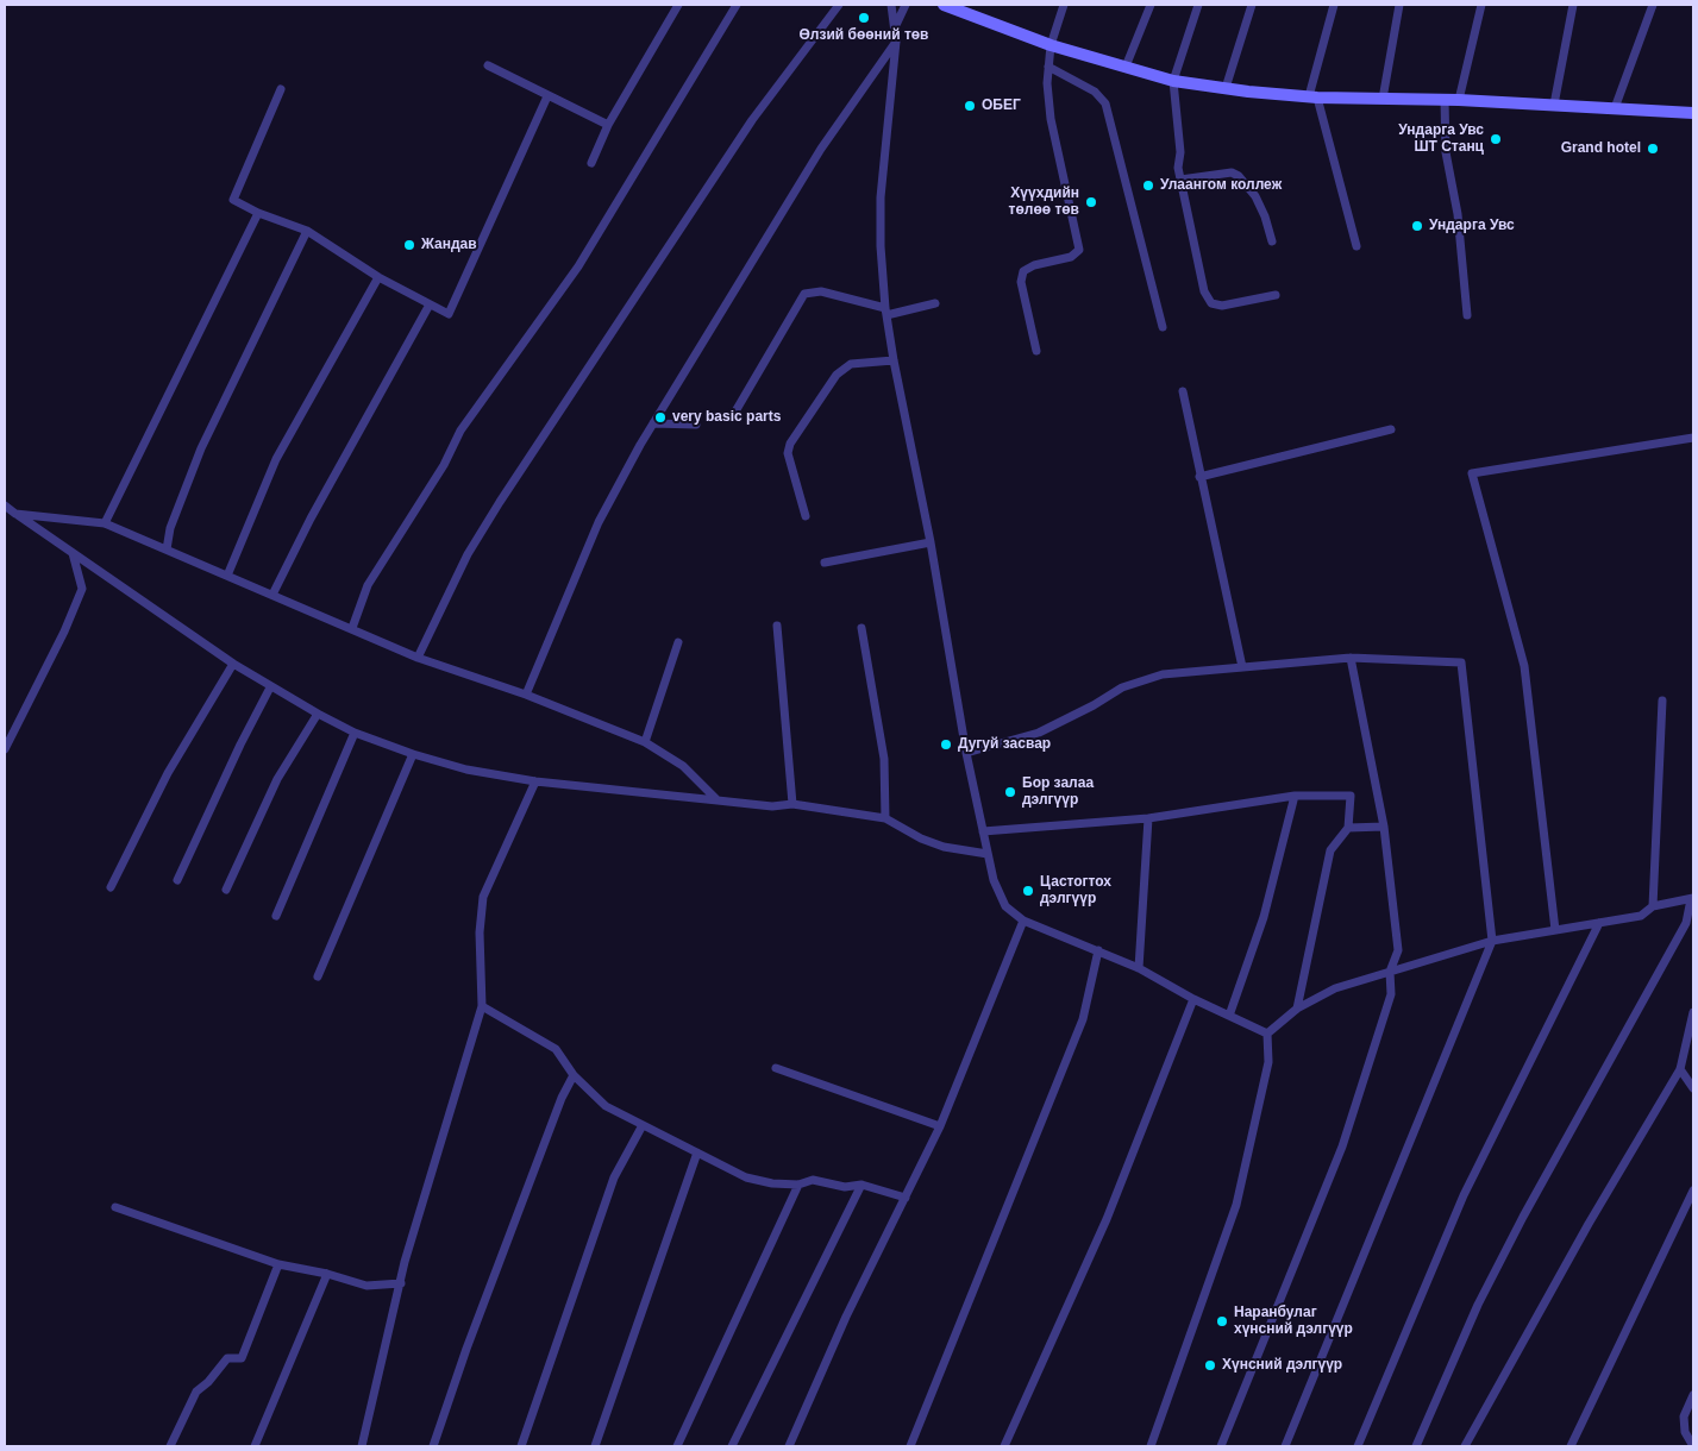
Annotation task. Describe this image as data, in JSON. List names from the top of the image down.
{
  "places": [
    "Өлзий бөөний төв",
    "ОБЕГ",
    "Ундарга Увс ШТ Станц",
    "Grand hotel",
    "Улаангом коллеж",
    "Хүүхдийн төлөө төв",
    "Ундарга Увс",
    "Жандав",
    "very basic parts",
    "Дугуй засвар",
    "Бор залаа дэлгүүр",
    "Цастогтох дэлгүүр",
    "Наранбулаг хүнсний дэлгүүр",
    "Хүнсний дэлгүүр"
  ]
}
